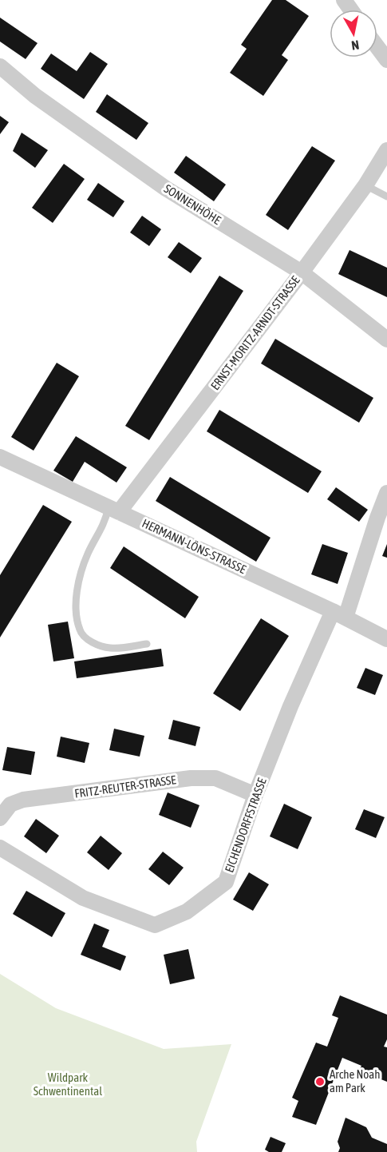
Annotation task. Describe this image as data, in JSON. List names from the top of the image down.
{
  "streets": {
    "street": [
      "SONNENHÖHE",
      "ERNST-MORITZ-ARNDT-STRASSE",
      "HERMANN-LÖNS-STRASSE",
      "FRITZ-REUTER-STRASSE",
      "EICHENDORFFSTRASSE"
    ]
  },
  "crossings": [
    ["SONNENHÖHE", "ERNST-MORITZ-ARNDT-STRASSE"],
    ["ERNST-MORITZ-ARNDT-STRASSE", "HERMANN-LÖNS-STRASSE"],
    ["HERMANN-LÖNS-STRASSE", "EICHENDORFFSTRASSE"],
    ["FRITZ-REUTER-STRASSE", "EICHENDORFFSTRASSE"]
  ],
  "parks": ["Wildpark Schwentinental"],
  "places": ["Arche Noah am Park"],
  "north": "bottom"
}
